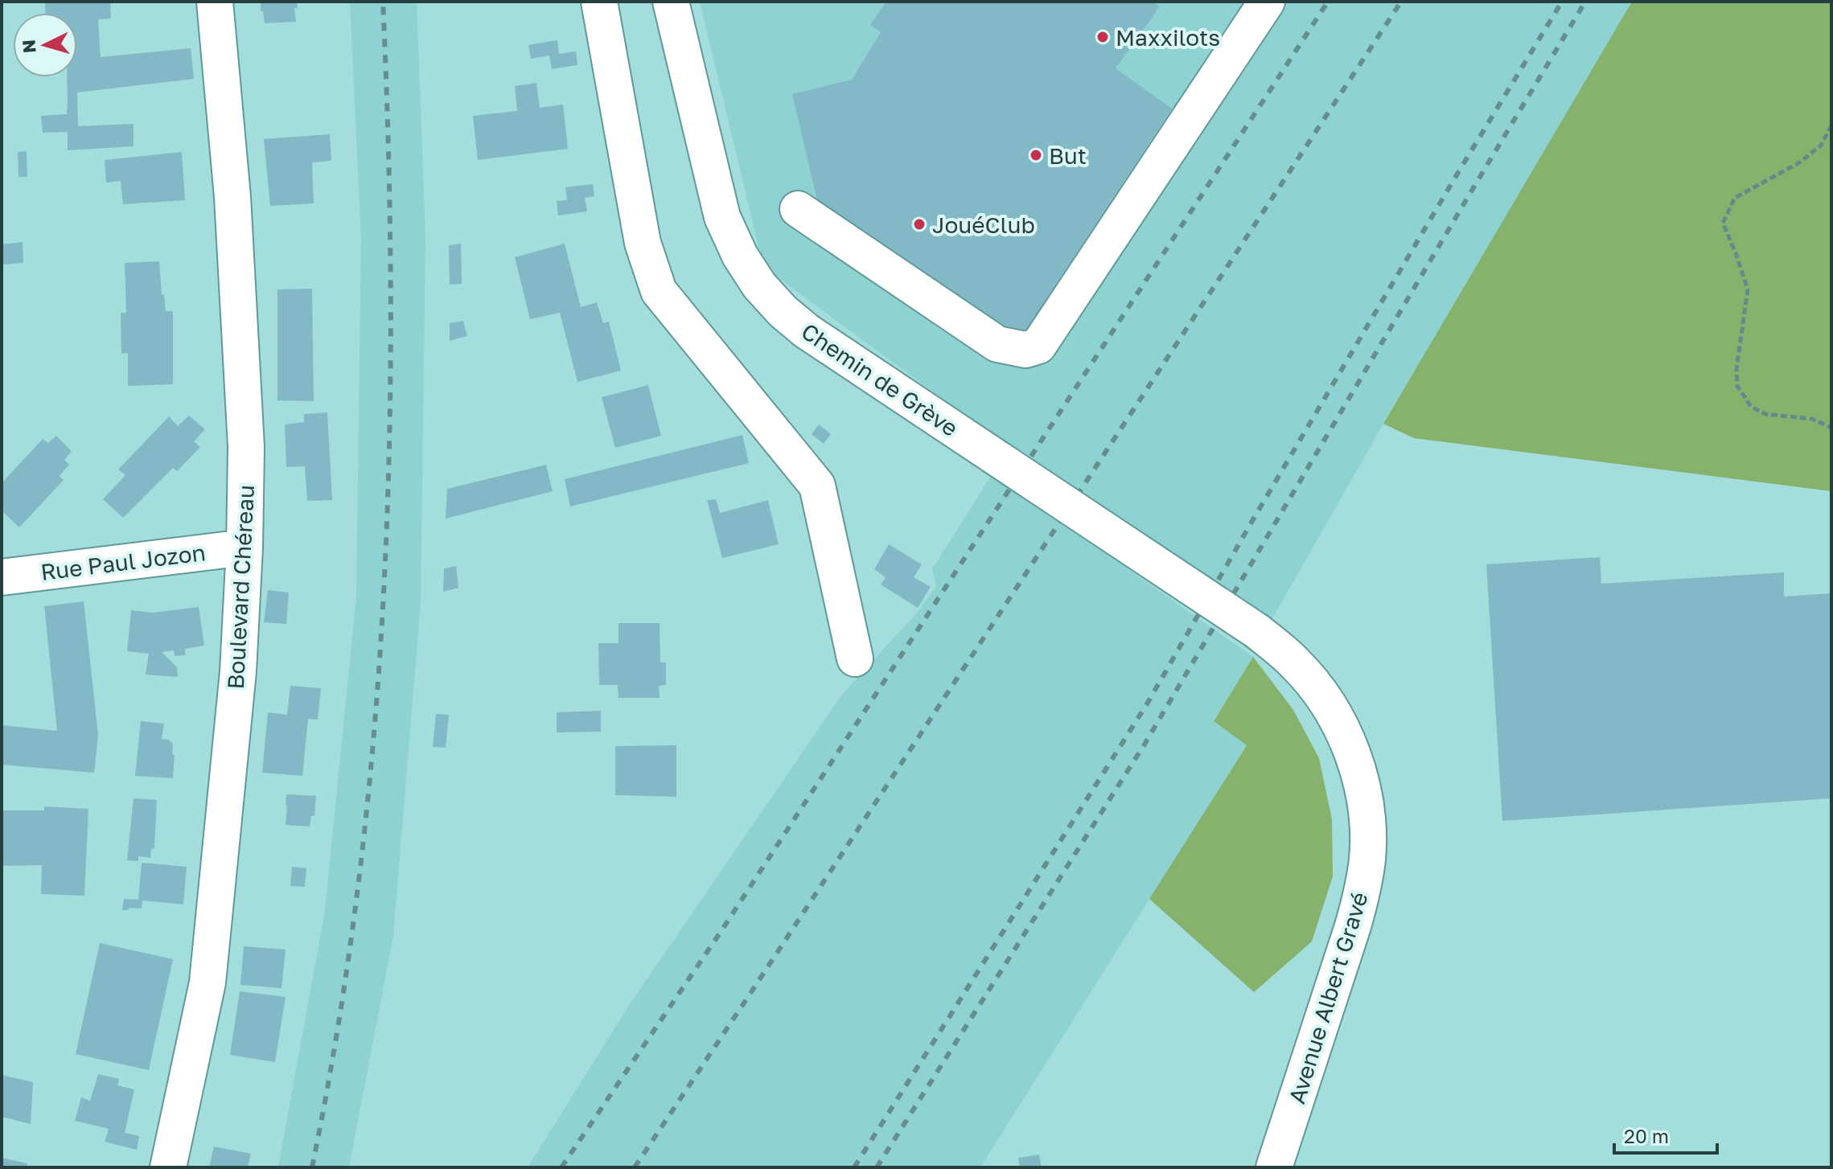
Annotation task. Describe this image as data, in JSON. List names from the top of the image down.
{
  "streets": {
    "street": [
      "Chemin de Grève",
      "Rue Paul Jozon",
      "Boulevard Chéreau",
      "Avenue Albert Gravé"
    ]
  },
  "crossings": [
    ["Chemin de Grève", "Avenue Albert Gravé"],
    ["Rue Paul Jozon", "Boulevard Chéreau"]
  ],
  "places": ["Maxxilots", "But", "JouéClub"],
  "scale_bar": "20 m",
  "north": "left"
}
